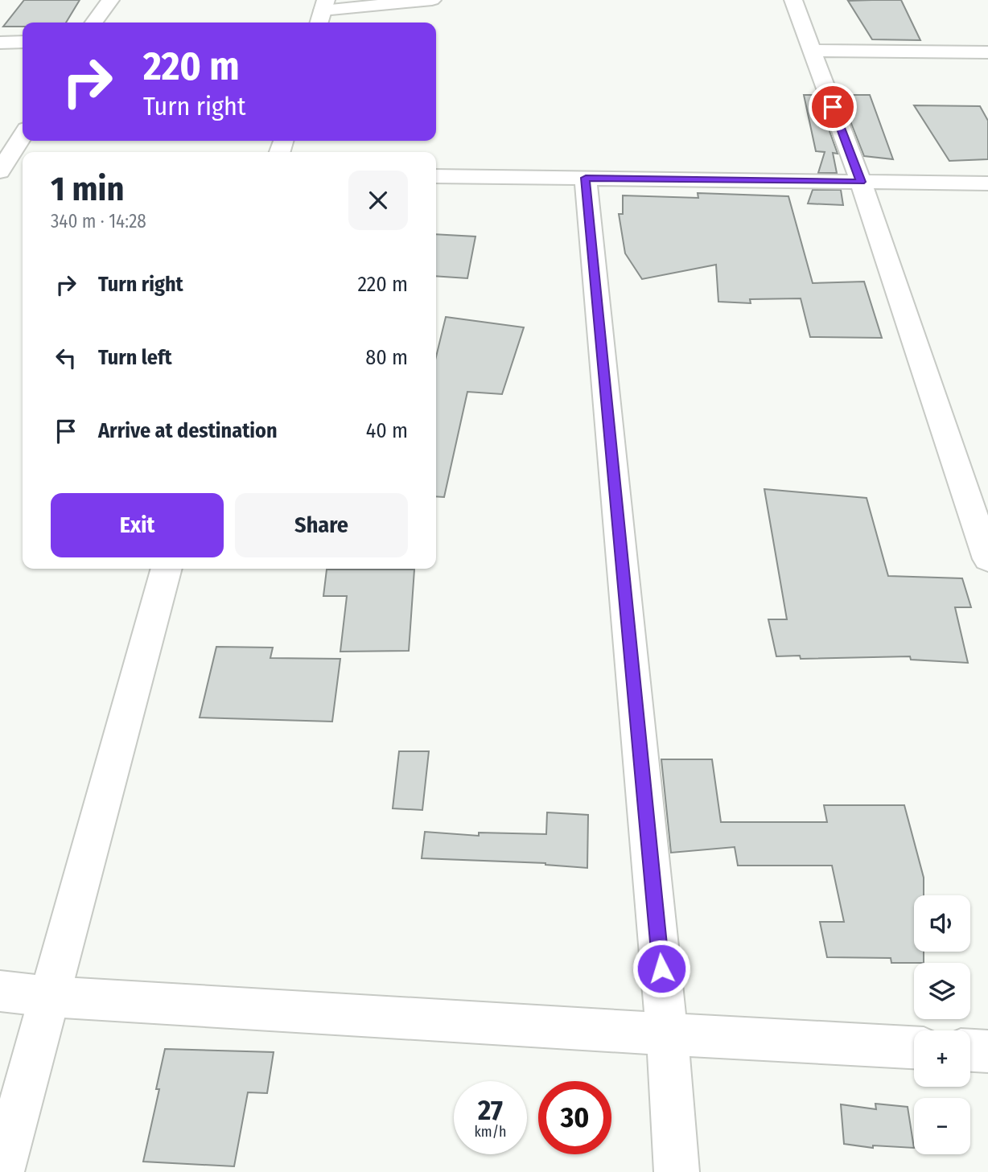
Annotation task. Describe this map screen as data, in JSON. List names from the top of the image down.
{
  "page": {
    "turn": ["220 m", "Turn right"],
    "heading": ["1 min", "340 m · 14:28"],
    "list": [
      {
        "name": "Turn right",
        "value": "220 m"
      },
      {
        "name": "Turn left",
        "value": "80 m"
      },
      {
        "name": "Arrive at destination",
        "value": "40 m"
      }
    ],
    "buttons": ["Exit", "Share"],
    "map_buttons": ["+", "−"],
    "speed": "27 km/h",
    "limit": "30"
  }
}
